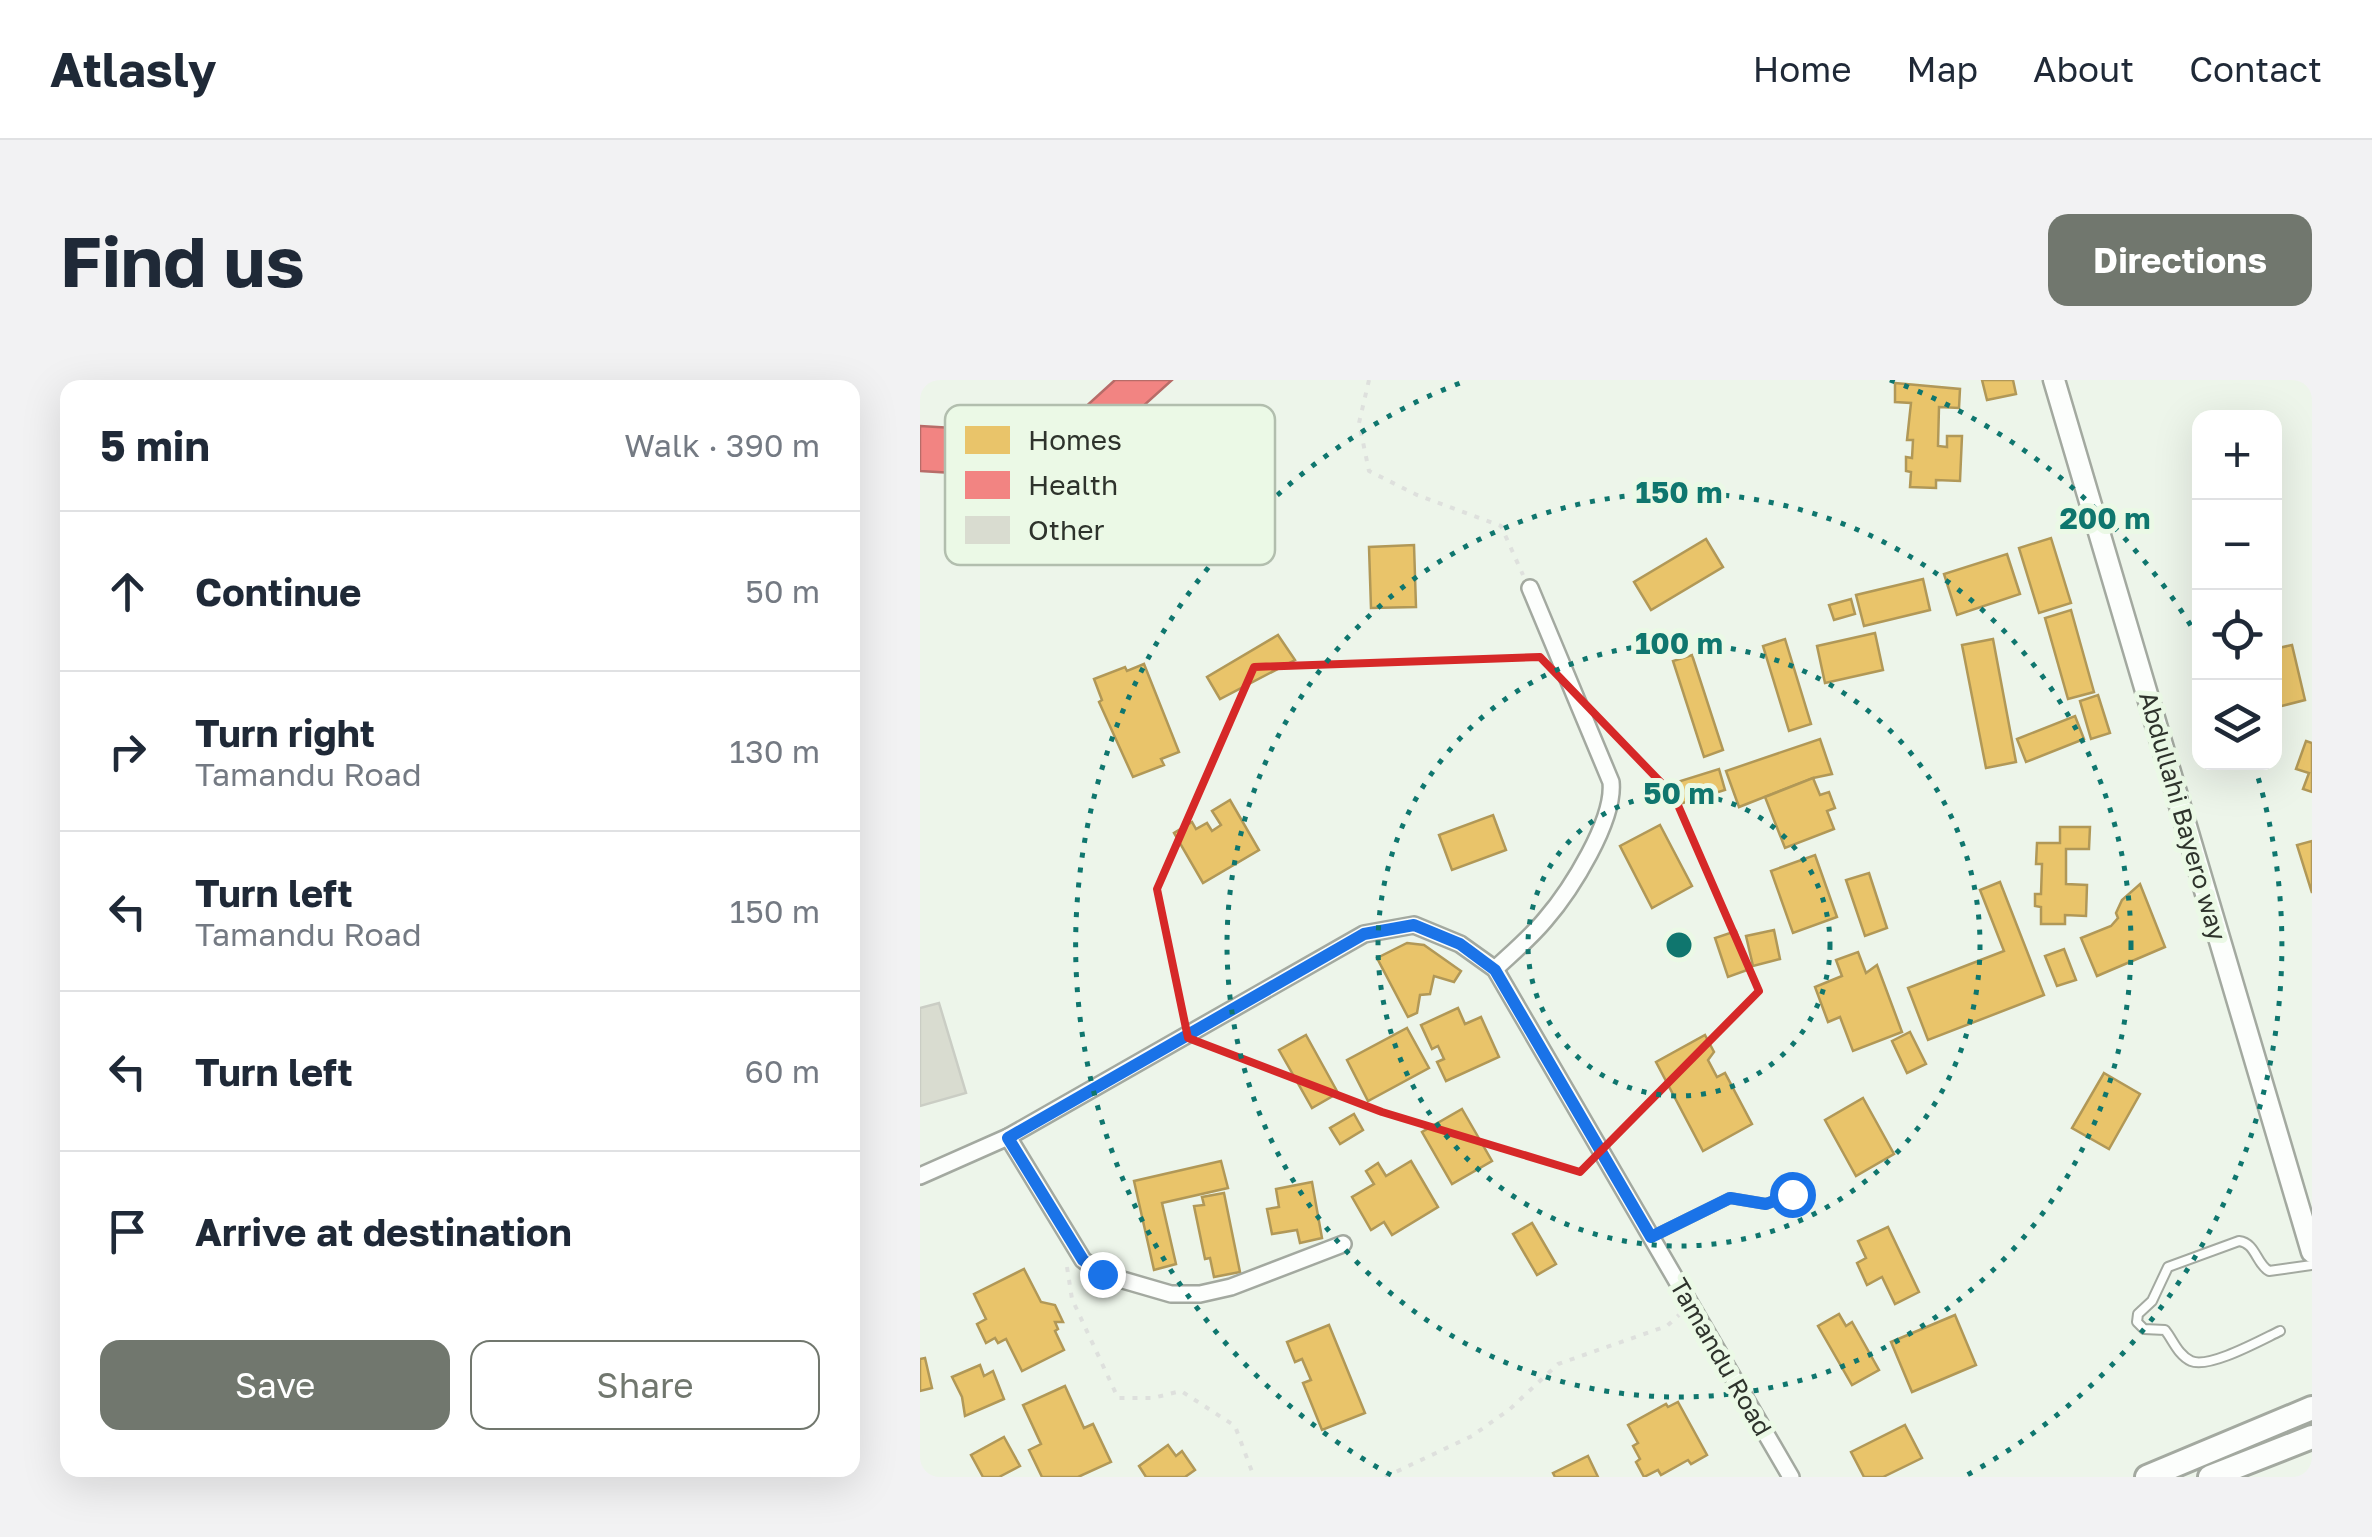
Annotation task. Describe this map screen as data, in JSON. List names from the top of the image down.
{
  "streets": {
    "street": ["Abdullahi Bayero way", "Tamandu Road"]
  },
  "legend": ["Homes", "Health", "Other"],
  "page": {
    "header": "Atlasly",
    "nav": [
      "Home",
      "Map",
      "About",
      "Contact"
    ],
    "buttons": [
      "Directions",
      ["Save", "Share"]
    ],
    "title": "Find us",
    "heading": ["5 min", "Walk · 390 m"],
    "map_buttons": ["+", "−"],
    "list": [
      ["Continue", "50 m"],
      ["Turn right", "Tamandu Road", "130 m"],
      ["Turn left", "Tamandu Road", "150 m"],
      ["Turn left", "60 m"],
      "Arrive at destination"
    ]
  },
  "rings": [
    "150 m",
    "200 m",
    "100 m",
    "50 m"
  ]
}
